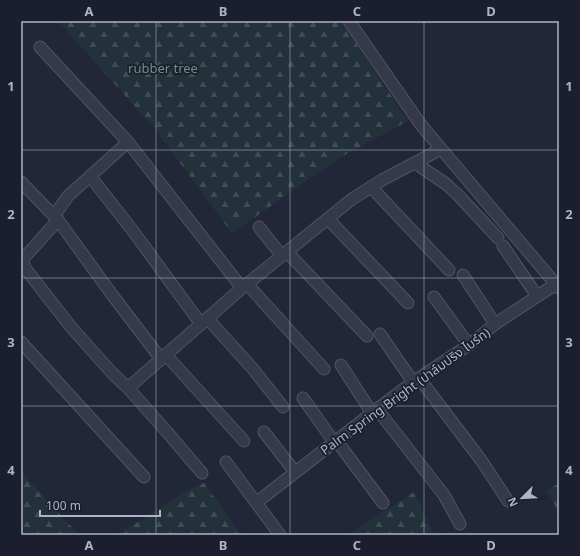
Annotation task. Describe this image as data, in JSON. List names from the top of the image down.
{
  "streets": {
    "street": ["Palm Spring Bright (ปาล์มปริง ไบร์ท)"]
  },
  "parks": ["rubber tree"],
  "scale_bar": "100 m",
  "north": "bottom left",
  "grid": {
    "columns": [
      "A",
      "B",
      "C",
      "D"
    ],
    "rows": [
      "1",
      "2",
      "3",
      "4"
    ]
  }
}
